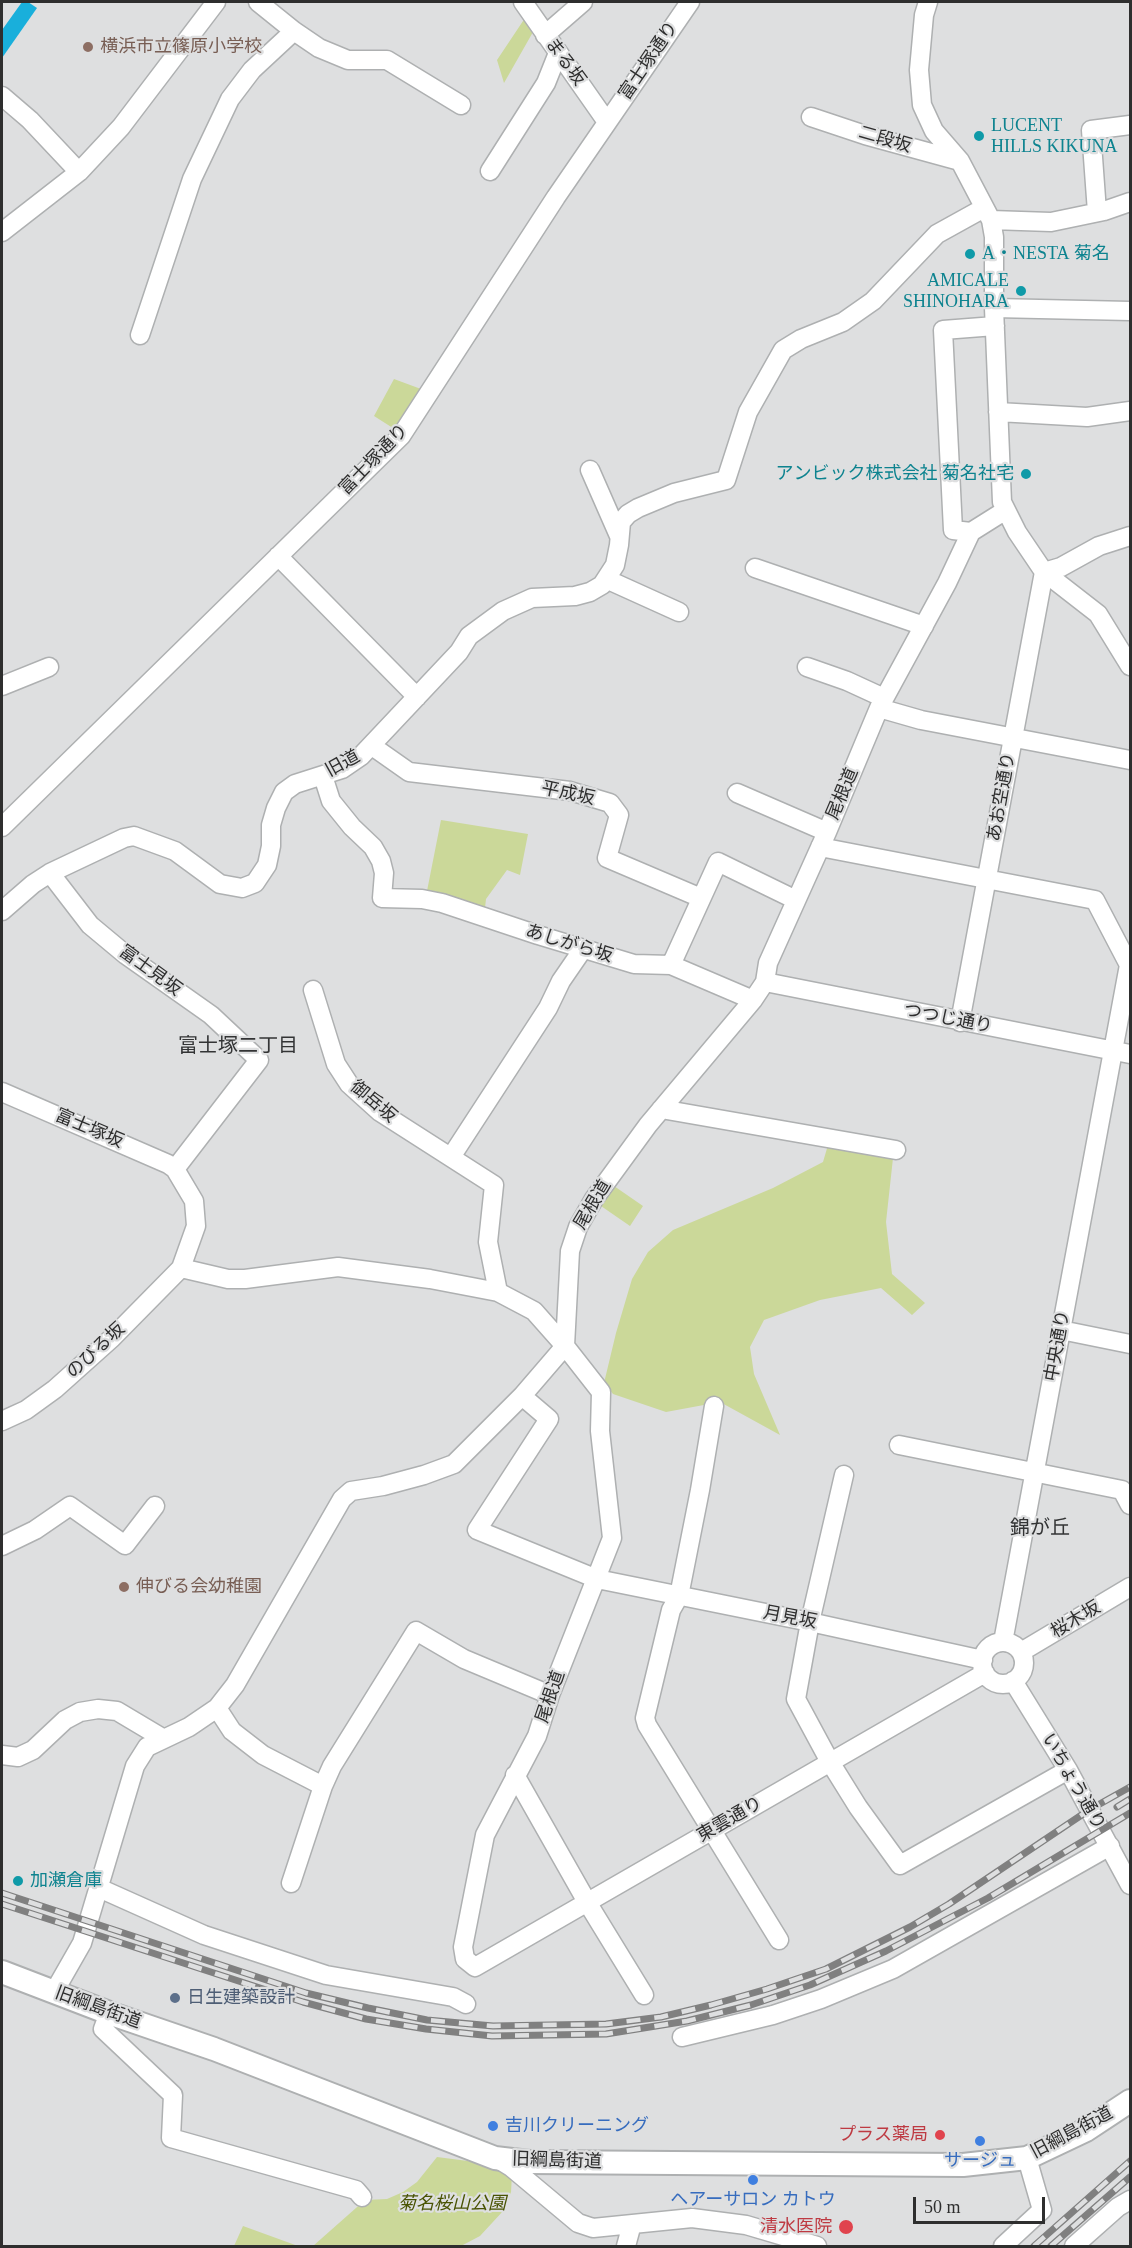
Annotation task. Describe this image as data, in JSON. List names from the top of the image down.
{
  "streets": {
    "street": [
      "富士塚通り",
      "まる坂",
      "二段坂",
      "旧道",
      "平成坂",
      "尾根道",
      "あお空通り",
      "あしがら坂",
      "富士見坂",
      "つつじ通り",
      "御岳坂",
      "富士塚坂",
      "中央通り",
      "のびる坂",
      "月見坂",
      "桜木坂",
      "いちょう通り",
      "東雲通り",
      "旧綱島街道"
    ]
  },
  "crossings": [
    ["富士塚通り", "まる坂"],
    ["旧道", "平成坂"],
    ["旧道", "あしがら坂"],
    ["旧道", "富士見坂"],
    ["尾根道", "あしがら坂"],
    ["尾根道", "つつじ通り"],
    ["尾根道", "月見坂"],
    ["尾根道", "東雲通り"],
    ["あお空通り", "つつじ通り"],
    ["あお空通り", "中央通り"],
    ["富士見坂", "富士塚坂"],
    ["つつじ通り", "中央通り"],
    ["中央通り", "月見坂"],
    ["中央通り", "桜木坂"],
    ["中央通り", "いちょう通り"],
    ["中央通り", "東雲通り"],
    ["月見坂", "桜木坂"],
    ["月見坂", "いちょう通り"],
    ["月見坂", "東雲通り"],
    ["桜木坂", "いちょう通り"],
    ["桜木坂", "東雲通り"],
    ["いちょう通り", "東雲通り"]
  ],
  "districts": ["富士塚二丁目", "錦が丘"],
  "parks": ["菊名桜山公園"],
  "places": [
    "横浜市立篠原小学校",
    "LUCENT HILLS KIKUNA",
    "A・NESTA 菊名",
    "AMICALE SHINOHARA",
    "アンビック株式会社 菊名社宅",
    "伸びる会幼稚園",
    "加瀬倉庫",
    "日生建築設計",
    "吉川クリーニング",
    "プラス薬局",
    "サージュ",
    "ヘアーサロン カトウ",
    "清水医院"
  ],
  "scale_bar": "50 m"
}
